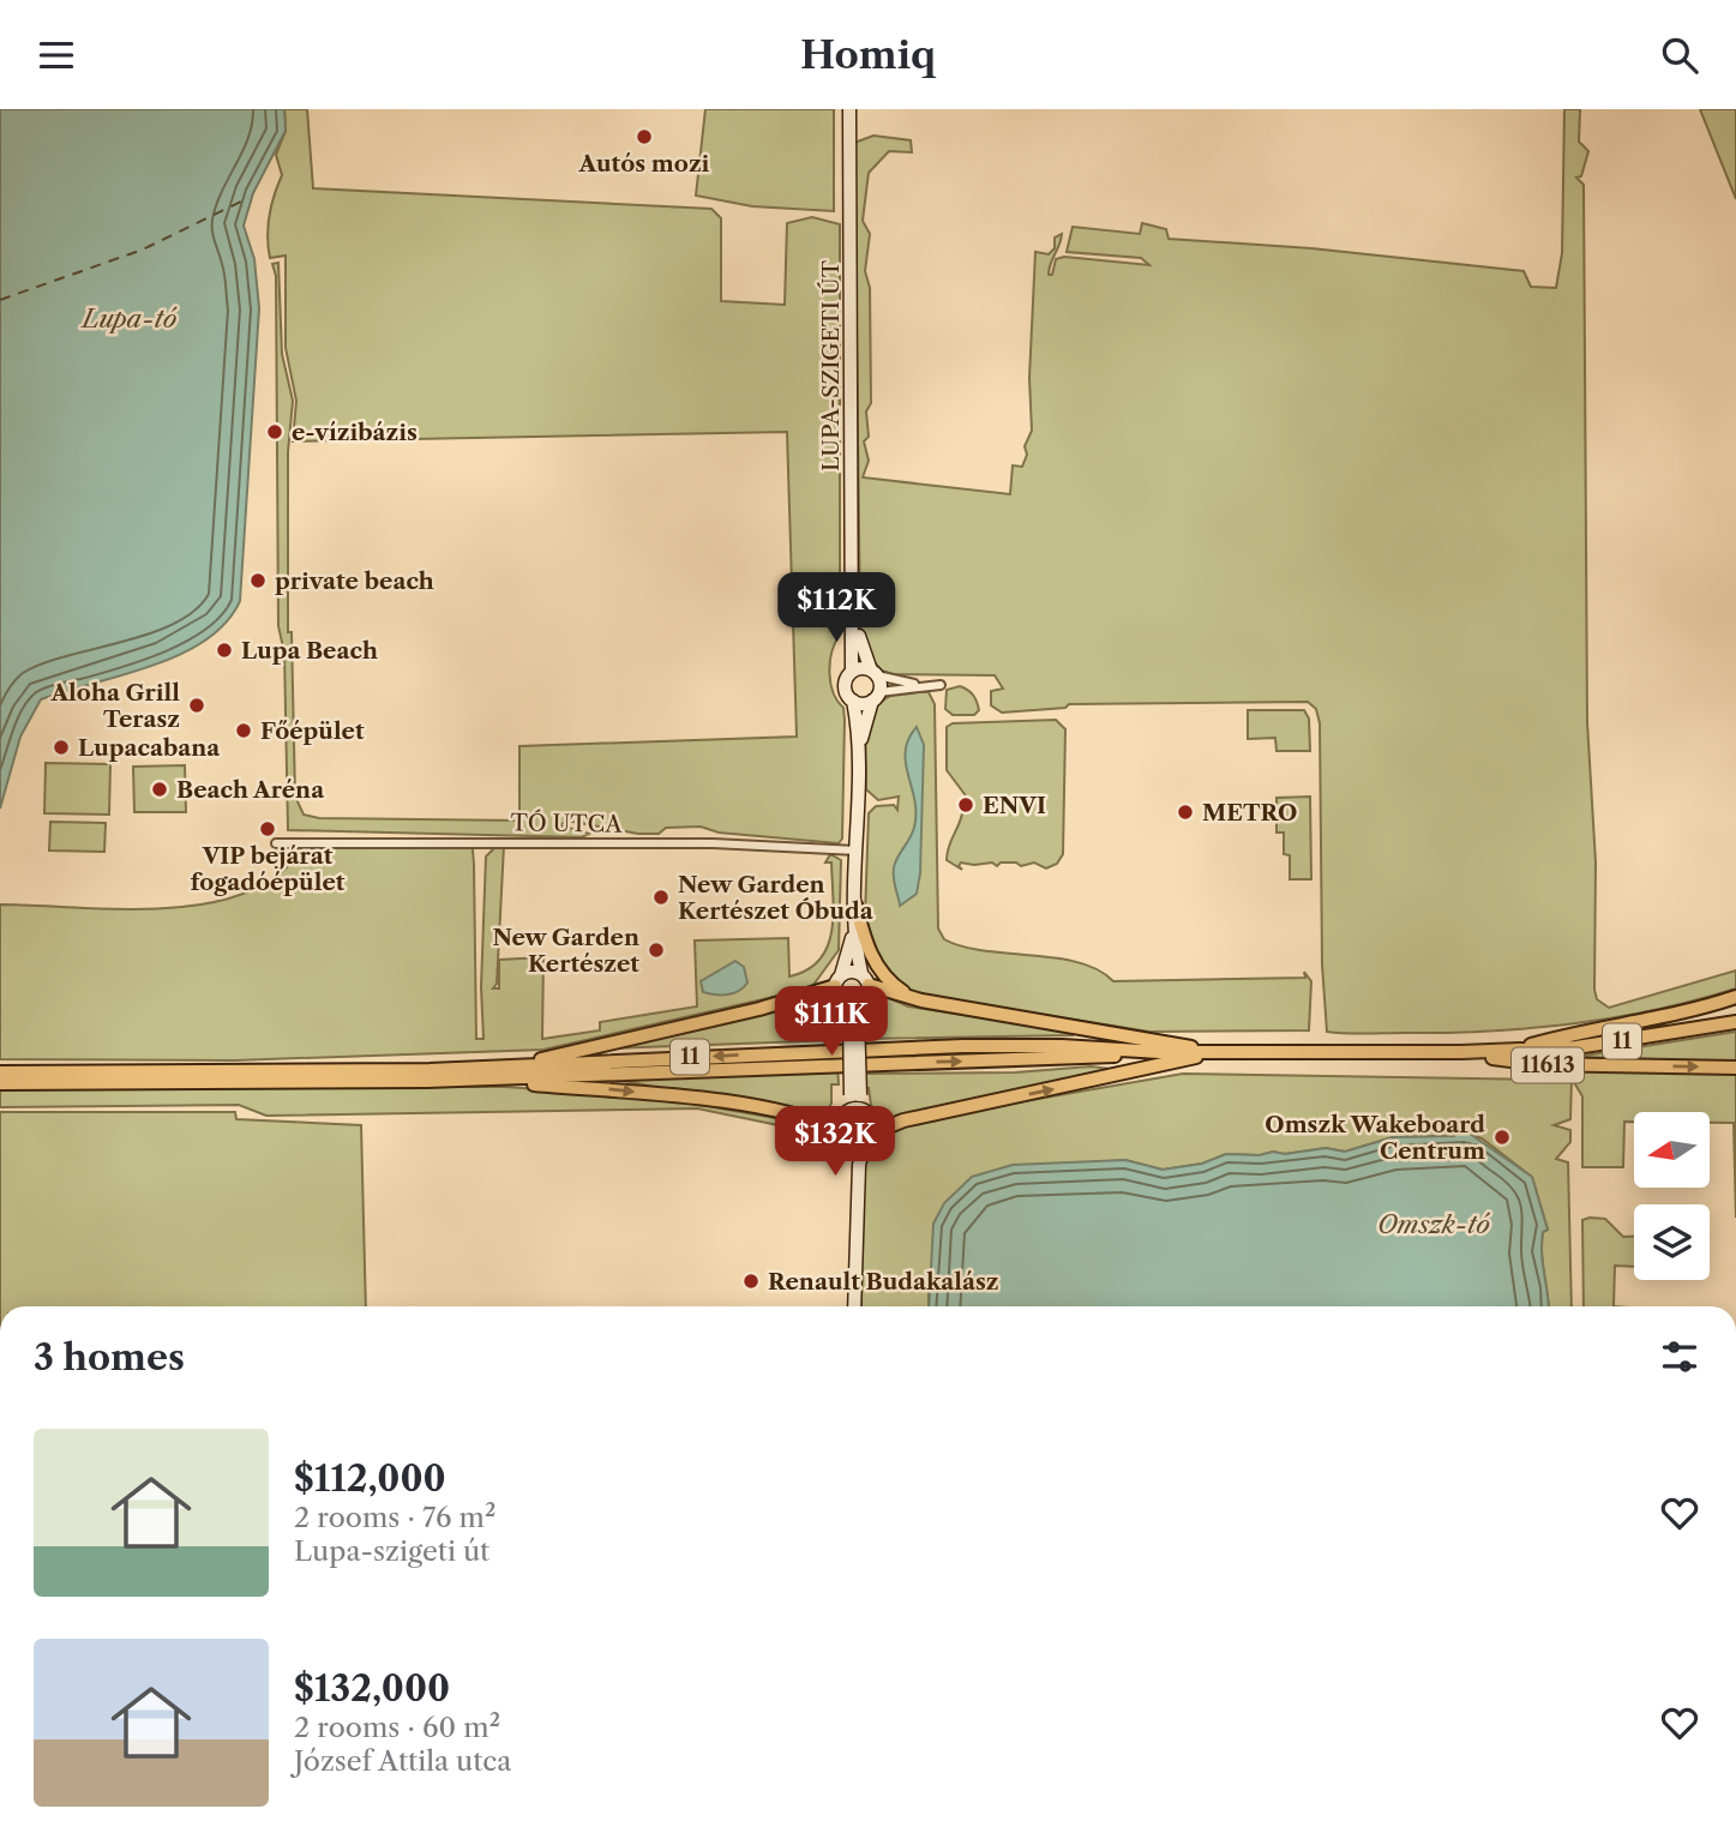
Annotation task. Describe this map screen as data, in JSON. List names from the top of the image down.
{
  "streets": {
    "main road": ["11", "11613"],
    "street": ["LUPA-SZIGETI ÚT", "TÓ UTCA"]
  },
  "crossings": [
    ["LUPA-SZIGETI ÚT", "TÓ UTCA"],
    ["11", "11613"]
  ],
  "water": ["Lupa-tó", "Omszk-tó"],
  "places": [
    "Autós mozi",
    "e-vízibázis",
    "private beach",
    "Lupa Beach",
    "Aloha Grill Terasz",
    "Főépület",
    "Lupacabana",
    "Beach Aréna",
    "ENVI",
    "METRO",
    "VIP bejárat fogadóépület",
    "New Garden Kertészet Óbuda",
    "New Garden Kertészet",
    "Omszk Wakeboard Centrum",
    "Renault Budakalász"
  ],
  "north": "left",
  "page": {
    "header": "Homiq",
    "price": ["$112K", "$111K", "$132K"],
    "heading": "3 homes",
    "list": [
      {
        "name": "$112,000",
        "note": "2 rooms · 76 m² · Lupa-szigeti út"
      },
      {
        "name": "$132,000",
        "note": "2 rooms · 60 m² · József Attila utca"
      }
    ]
  }
}
